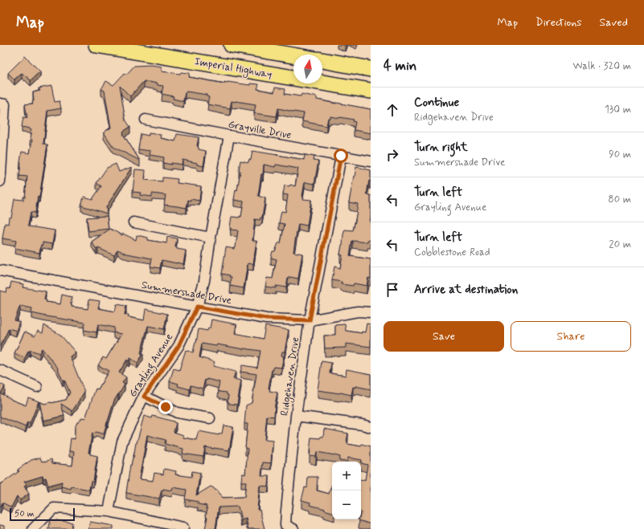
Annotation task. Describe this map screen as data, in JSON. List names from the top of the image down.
{
  "streets": {
    "main road": ["Imperial Highway"],
    "street": [
      "Grayville Drive",
      "Summershade Drive",
      "Grayling Avenue",
      "Ridgehaven Drive"
    ]
  },
  "crossings": [
    ["Grayville Drive", "Grayling Avenue"],
    ["Grayville Drive", "Ridgehaven Drive"],
    ["Summershade Drive", "Grayling Avenue"],
    ["Summershade Drive", "Ridgehaven Drive"]
  ],
  "scale_bar": "50 m",
  "north": "top",
  "page": {
    "header": "Map",
    "nav": ["Map", "Directions", "Saved"],
    "heading": ["4 min", "Walk · 320 m"],
    "list": [
      ["Continue", "Ridgehaven Drive", "130 m"],
      ["Turn right", "Summershade Drive", "90 m"],
      ["Turn left", "Grayling Avenue", "80 m"],
      ["Turn left", "Cobblestone Road", "20 m"],
      "Arrive at destination"
    ],
    "buttons": ["Save", "Share"],
    "map_buttons": ["+", "−"],
    "scale": "50 m"
  }
}
